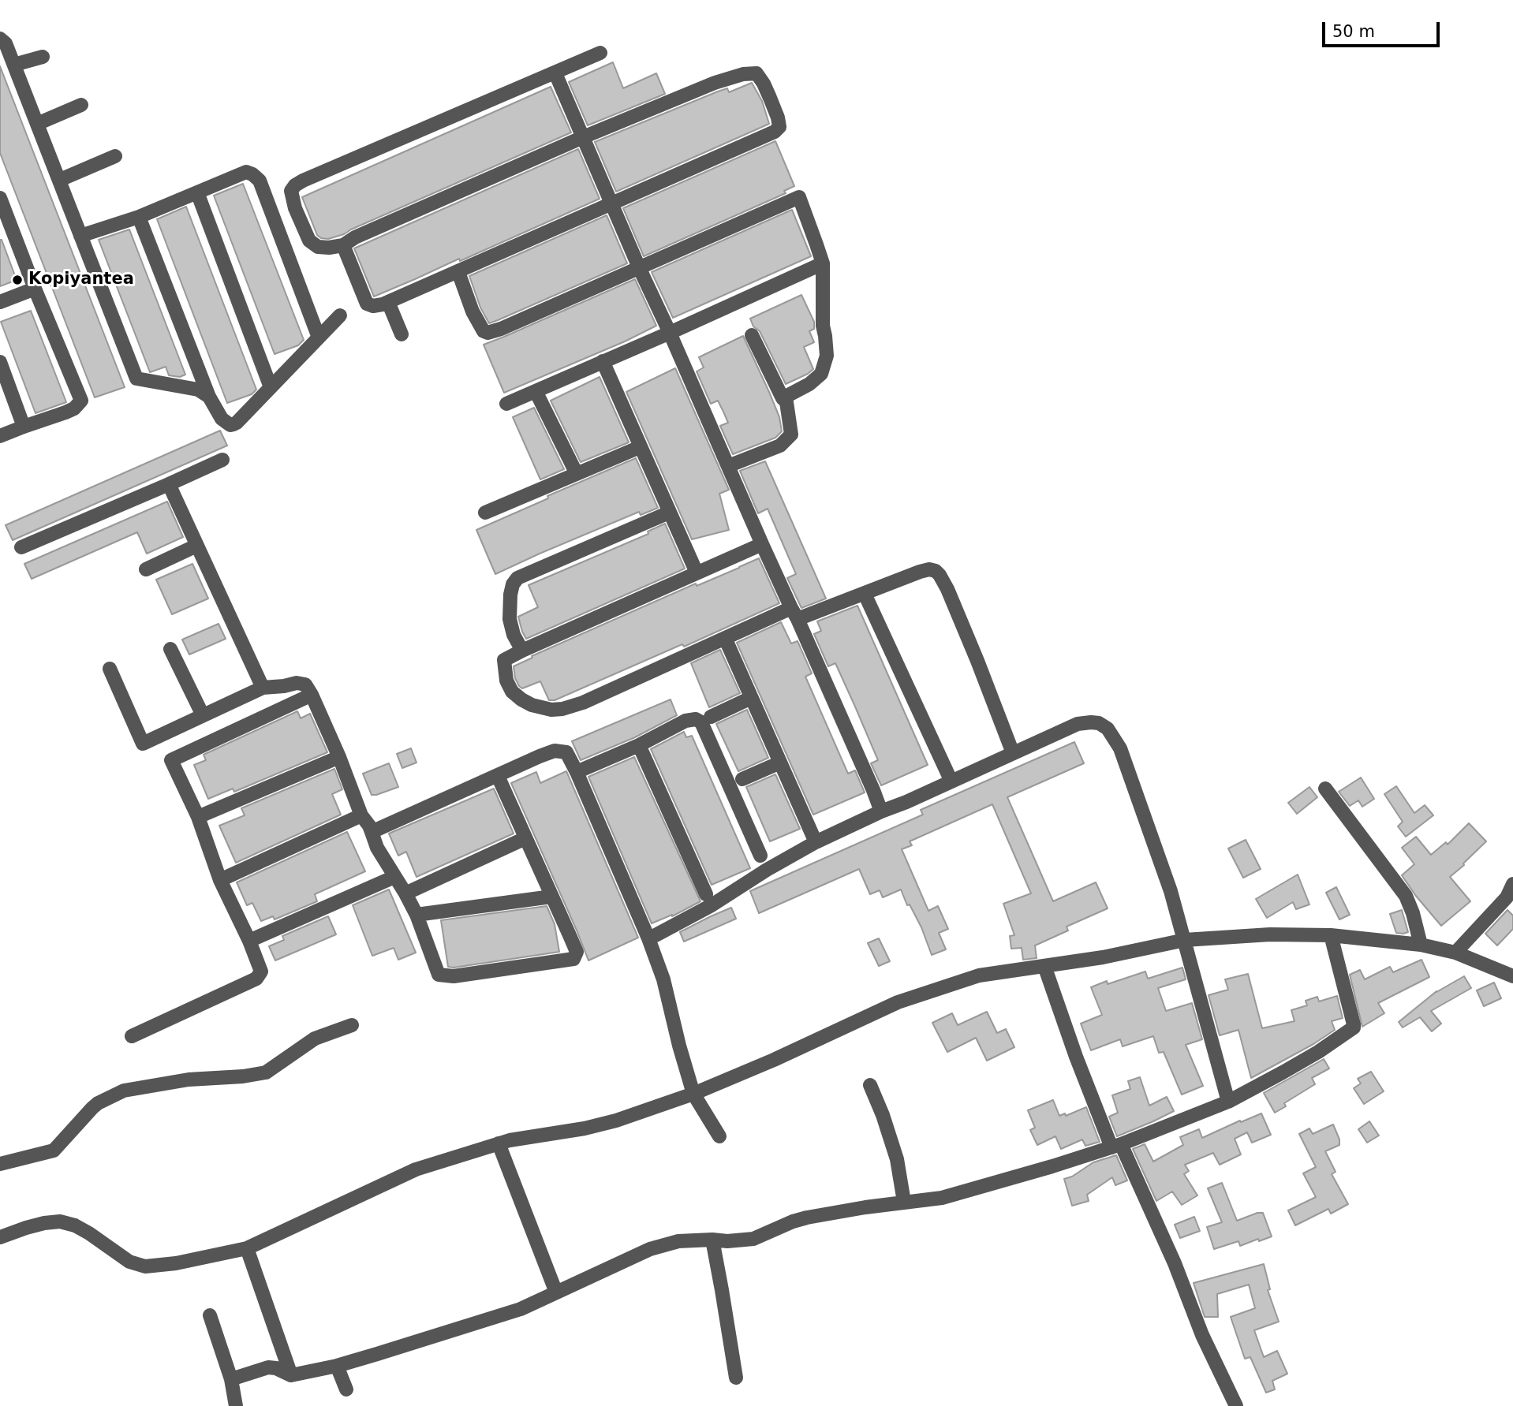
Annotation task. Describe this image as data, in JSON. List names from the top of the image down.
{
  "places": ["Kopiyantea"],
  "scale_bar": "50 m"
}
